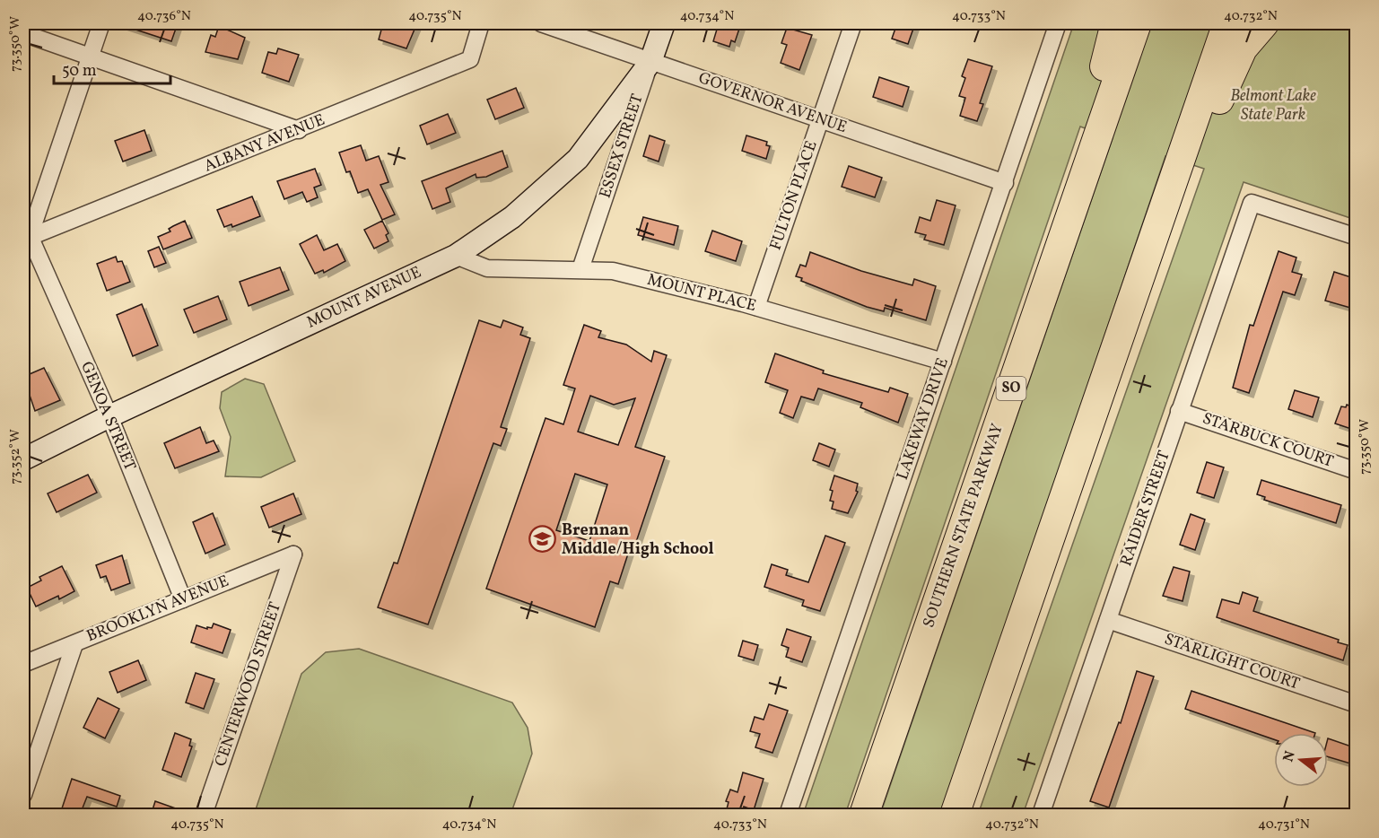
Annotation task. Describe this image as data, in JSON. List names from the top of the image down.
{
  "streets": {
    "highway": ["SO", "SOUTHERN STATE PARKWAY"],
    "street": [
      "GOVERNOR AVENUE",
      "ALBANY AVENUE",
      "ESSEX STREET",
      "FULTON PLACE",
      "MOUNT PLACE",
      "MOUNT AVENUE",
      "GENOA STREET",
      "LAKEWAY DRIVE",
      "STARBUCK COURT",
      "RAIDER STREET",
      "BROOKLYN AVENUE",
      "STARLIGHT COURT",
      "CENTERWOOD STREET"
    ]
  },
  "crossings": [
    ["GOVERNOR AVENUE", "ESSEX STREET"],
    ["GOVERNOR AVENUE", "FULTON PLACE"],
    ["GOVERNOR AVENUE", "MOUNT AVENUE"],
    ["GOVERNOR AVENUE", "LAKEWAY DRIVE"],
    ["ALBANY AVENUE", "GENOA STREET"],
    ["ESSEX STREET", "MOUNT PLACE"],
    ["ESSEX STREET", "MOUNT AVENUE"],
    ["FULTON PLACE", "MOUNT PLACE"],
    ["MOUNT PLACE", "MOUNT AVENUE"],
    ["MOUNT PLACE", "LAKEWAY DRIVE"],
    ["MOUNT AVENUE", "GENOA STREET"],
    ["GENOA STREET", "BROOKLYN AVENUE"],
    ["STARBUCK COURT", "RAIDER STREET"],
    ["RAIDER STREET", "STARLIGHT COURT"],
    ["BROOKLYN AVENUE", "CENTERWOOD STREET"]
  ],
  "parks": ["Belmont Lake State Park"],
  "places": {
    "school or university": ["Brennan Middle/High School"]
  },
  "scale_bar": "50 m",
  "north": "left",
  "coordinates": [
    "40.736°N",
    "40.735°N",
    "40.734°N",
    "40.733°N",
    "40.732°N",
    "73.350°W",
    "73.352°W",
    "40.731°N"
  ]
}
